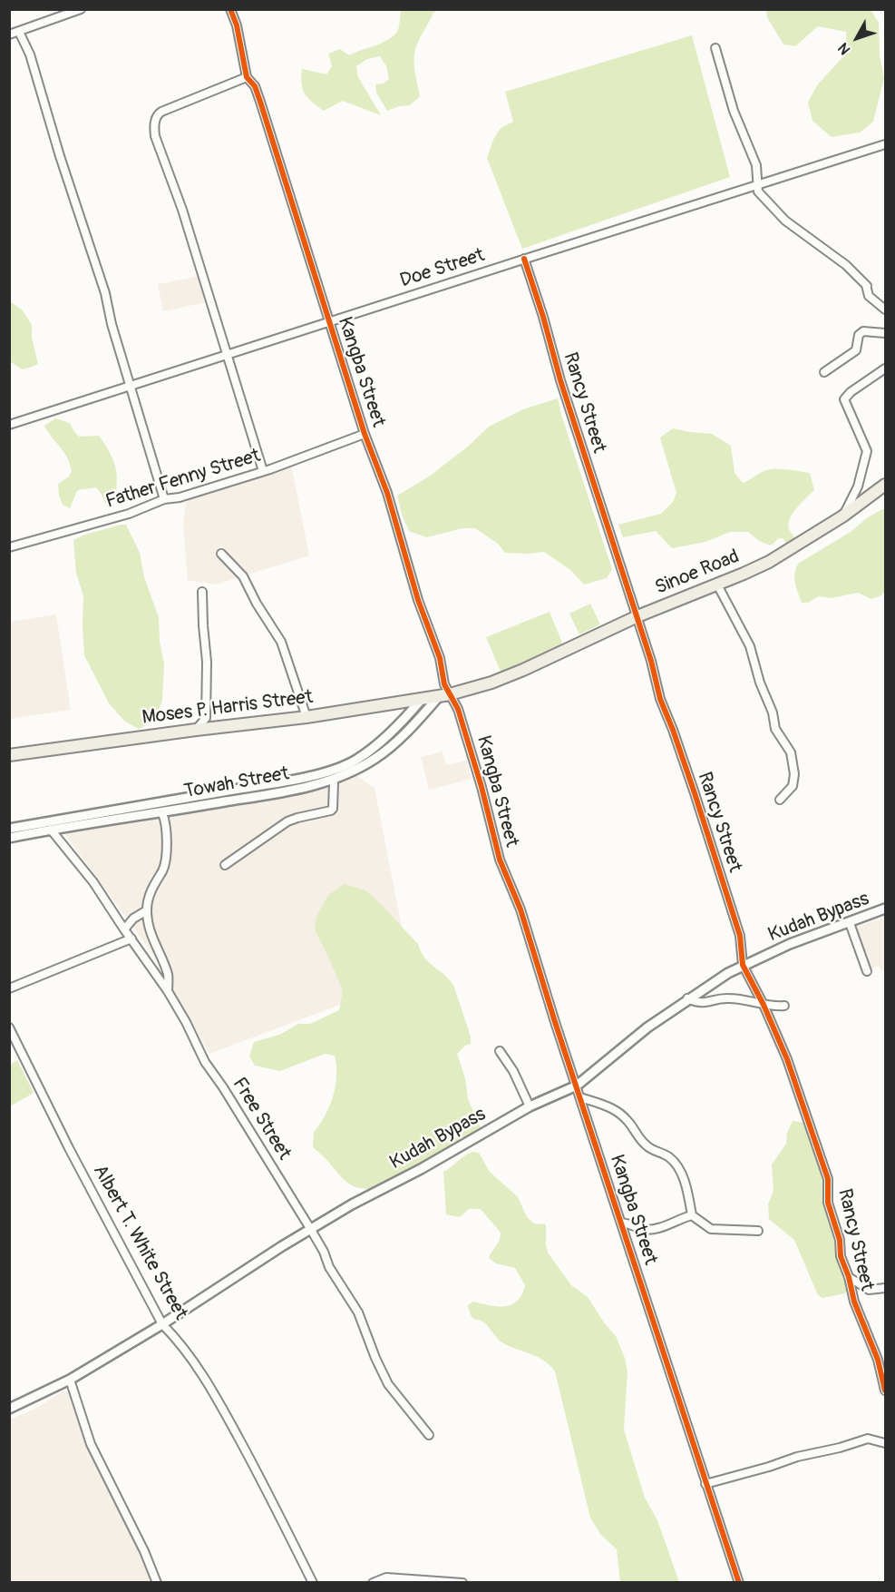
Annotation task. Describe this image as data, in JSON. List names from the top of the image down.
{
  "streets": {
    "highway": ["Sinoe Road", "Moses P. Harris Street"],
    "street": [
      "Doe Street",
      "Kangba Street",
      "Rancy Street",
      "Father Fenny Street",
      "Towah Street",
      "Kudah Bypass",
      "Free Street",
      "Albert T. White Street"
    ]
  },
  "crossings": [
    ["Doe Street", "Kangba Street"],
    ["Doe Street", "Rancy Street"],
    ["Kangba Street", "Father Fenny Street"],
    ["Kangba Street", "Sinoe Road"],
    ["Kangba Street", "Moses P. Harris Street"],
    ["Kangba Street", "Towah Street"],
    ["Kangba Street", "Kudah Bypass"],
    ["Rancy Street", "Sinoe Road"],
    ["Rancy Street", "Kudah Bypass"],
    ["Sinoe Road", "Moses P. Harris Street"],
    ["Sinoe Road", "Towah Street"],
    ["Moses P. Harris Street", "Towah Street"],
    ["Towah Street", "Free Street"],
    ["Kudah Bypass", "Free Street"],
    ["Kudah Bypass", "Albert T. White Street"]
  ],
  "north": "bottom left"
}
